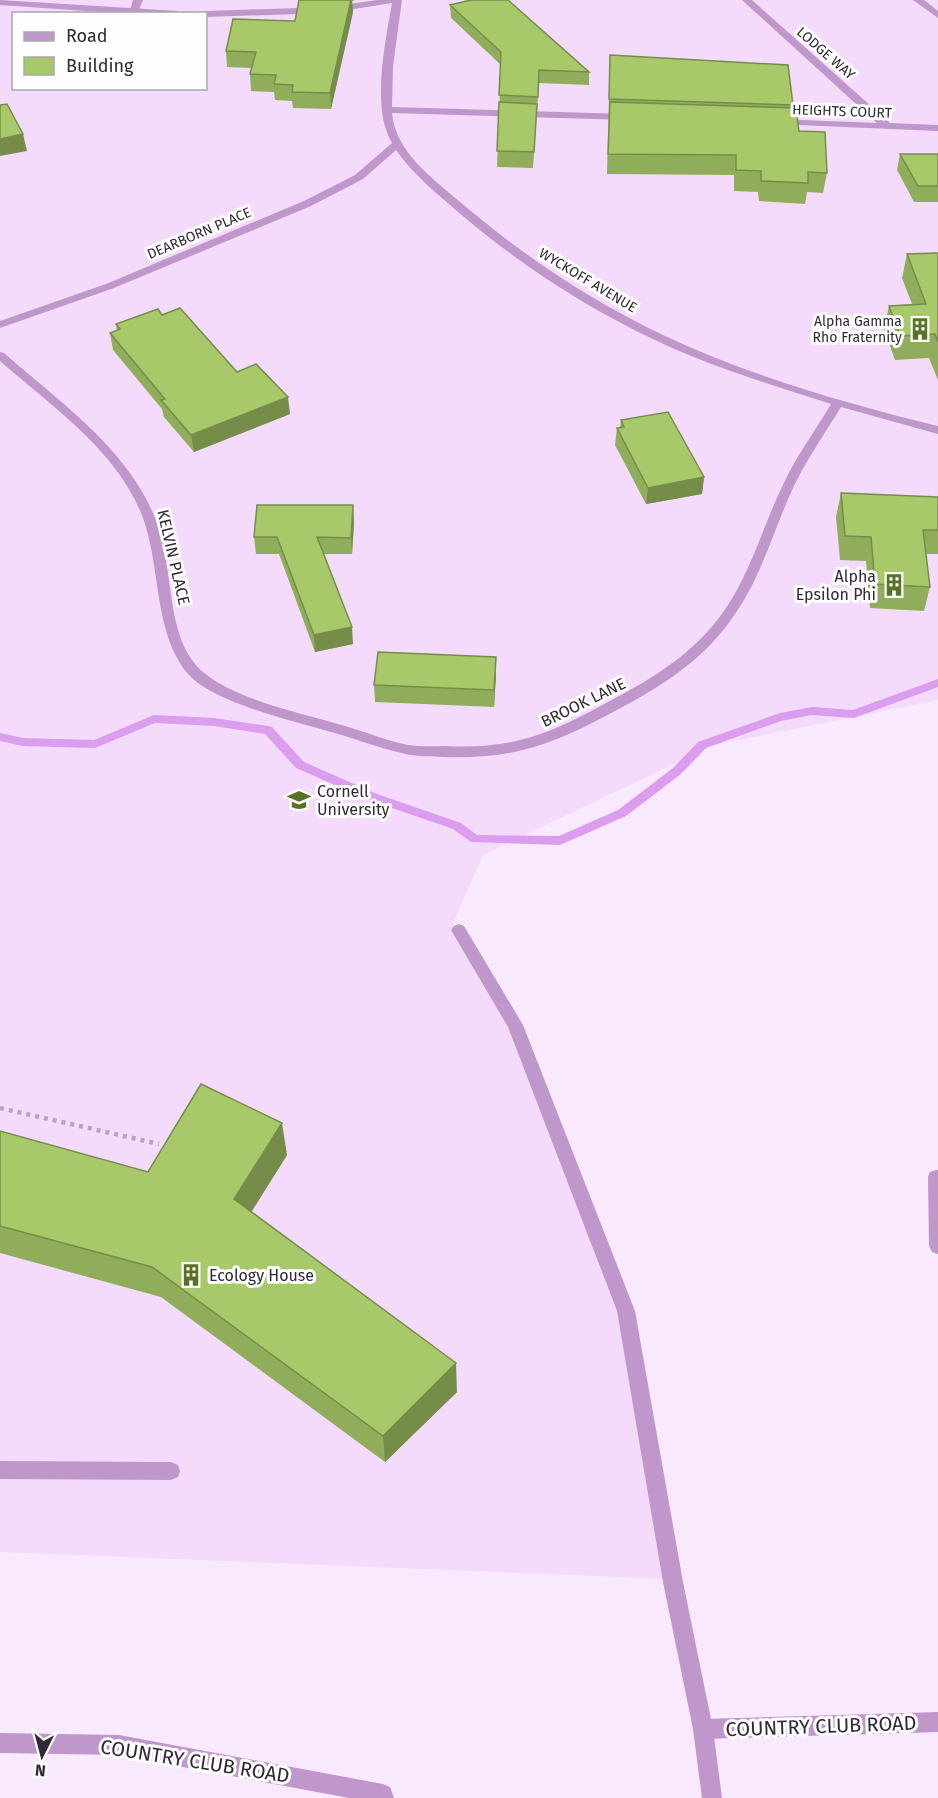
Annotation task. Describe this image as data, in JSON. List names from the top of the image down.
{
  "streets": {
    "street": [
      "LODGE WAY",
      "HEIGHTS COURT",
      "DEARBORN PLACE",
      "WYCKOFF AVENUE",
      "KELVIN PLACE",
      "BROOK LANE",
      "COUNTRY CLUB ROAD"
    ]
  },
  "crossings": [
    ["LODGE WAY", "HEIGHTS COURT"],
    ["DEARBORN PLACE", "WYCKOFF AVENUE"],
    ["WYCKOFF AVENUE", "BROOK LANE"],
    ["KELVIN PLACE", "BROOK LANE"]
  ],
  "places": {
    "building": ["Alpha Gamma Rho Fraternity", "Alpha Epsilon Phi", "Ecology House"],
    "school or university": ["Cornell University"]
  },
  "legend": ["Road", "Building"],
  "north": "bottom"
}
